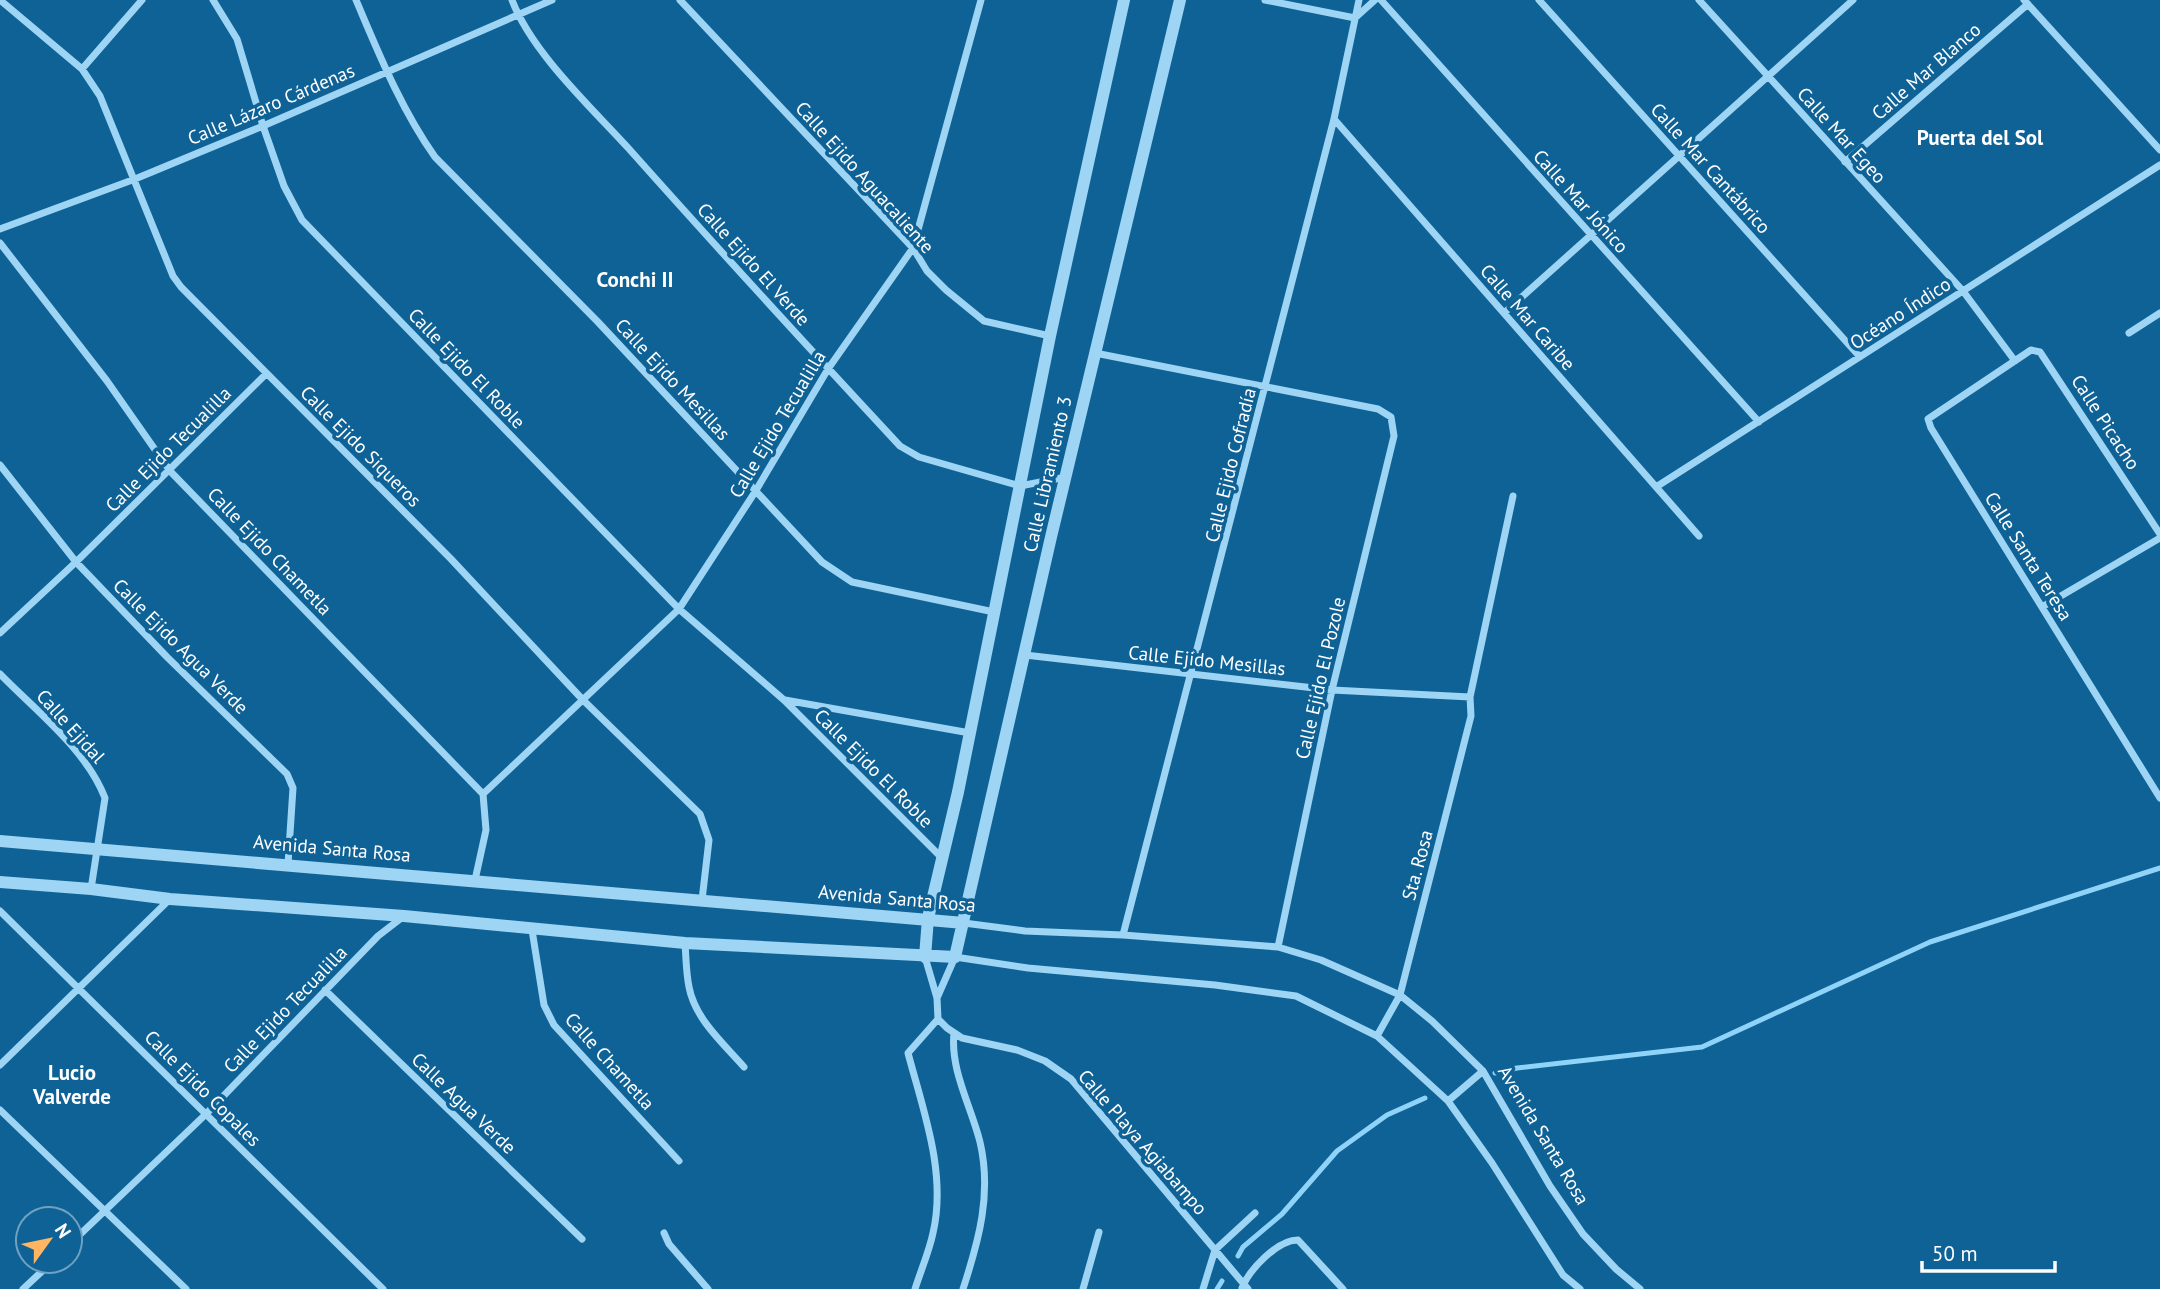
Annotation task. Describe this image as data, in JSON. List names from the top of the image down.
{
  "streets": {
    "street": [
      "Calle Mar Blanco",
      "Calle Lázaro Cárdenas",
      "Calle Mar Egeo",
      "Calle Mar Cantábrico",
      "Calle Ejido Aguacaliente",
      "Calle Mar Jónico",
      "Calle Ejido El Verde",
      "Océano Índico",
      "Calle Mar Caribe",
      "Calle Ejido El Roble",
      "Calle Ejido Mesillas",
      "Calle Picacho",
      "Calle Ejido Tecualilla",
      "Calle Ejido Siqueros",
      "Calle Ejido Cofradía",
      "Calle Libramiento 3",
      "Calle Ejido Chametla",
      "Calle Santa Teresa",
      "Calle Ejido Agua Verde",
      "Calle Ejido El Pozole",
      "Calle Ejidal",
      "Avenida Santa Rosa",
      "Sta. Rosa",
      "Calle Chametla",
      "Calle Ejido Copales",
      "Calle Agua Verde",
      "Calle Playa Agiabampo"
    ]
  },
  "crossings": [
    ["Calle Mar Blanco", "Calle Mar Egeo"],
    ["Calle Lázaro Cárdenas", "Calle Ejido El Verde"],
    ["Calle Lázaro Cárdenas", "Calle Ejido El Roble"],
    ["Calle Lázaro Cárdenas", "Calle Ejido Mesillas"],
    ["Calle Lázaro Cárdenas", "Calle Ejido Siqueros"],
    ["Calle Mar Egeo", "Océano Índico"],
    ["Calle Mar Egeo", "Calle Picacho"],
    ["Calle Mar Egeo", "Calle Santa Teresa"],
    ["Calle Mar Cantábrico", "Océano Índico"],
    ["Calle Ejido Aguacaliente", "Calle Ejido Tecualilla"],
    ["Calle Ejido Aguacaliente", "Calle Libramiento 3"],
    ["Calle Mar Jónico", "Océano Índico"],
    ["Calle Ejido El Verde", "Calle Ejido Tecualilla"],
    ["Calle Ejido El Verde", "Calle Libramiento 3"],
    ["Océano Índico", "Calle Mar Caribe"],
    ["Calle Mar Caribe", "Calle Ejido Cofradía"],
    ["Calle Ejido El Roble", "Calle Ejido Tecualilla"],
    ["Calle Ejido El Roble", "Calle Libramiento 3"],
    ["Calle Ejido Mesillas", "Calle Ejido Tecualilla"],
    ["Calle Ejido Mesillas", "Calle Ejido Cofradía"],
    ["Calle Ejido Mesillas", "Calle Libramiento 3"],
    ["Calle Ejido Mesillas", "Calle Ejido El Pozole"],
    ["Calle Ejido Mesillas", "Sta. Rosa"],
    ["Calle Picacho", "Calle Santa Teresa"],
    ["Calle Ejido Tecualilla", "Calle Ejido Siqueros"],
    ["Calle Ejido Tecualilla", "Calle Ejido Chametla"],
    ["Calle Ejido Tecualilla", "Calle Ejido Agua Verde"],
    ["Calle Ejido Tecualilla", "Calle Ejido Copales"],
    ["Calle Ejido Tecualilla", "Calle Agua Verde"],
    ["Calle Ejido Siqueros", "Avenida Santa Rosa"],
    ["Calle Ejido Cofradía", "Calle Ejido El Pozole"],
    ["Calle Ejido Cofradía", "Avenida Santa Rosa"],
    ["Calle Libramiento 3", "Avenida Santa Rosa"],
    ["Calle Ejido Agua Verde", "Avenida Santa Rosa"],
    ["Calle Ejido El Pozole", "Avenida Santa Rosa"],
    ["Calle Ejidal", "Avenida Santa Rosa"],
    ["Avenida Santa Rosa", "Sta. Rosa"]
  ],
  "districts": ["Puerta del Sol", "Conchi II", "Lucio Valverde"],
  "scale_bar": "50 m",
  "north": "top right"
}
